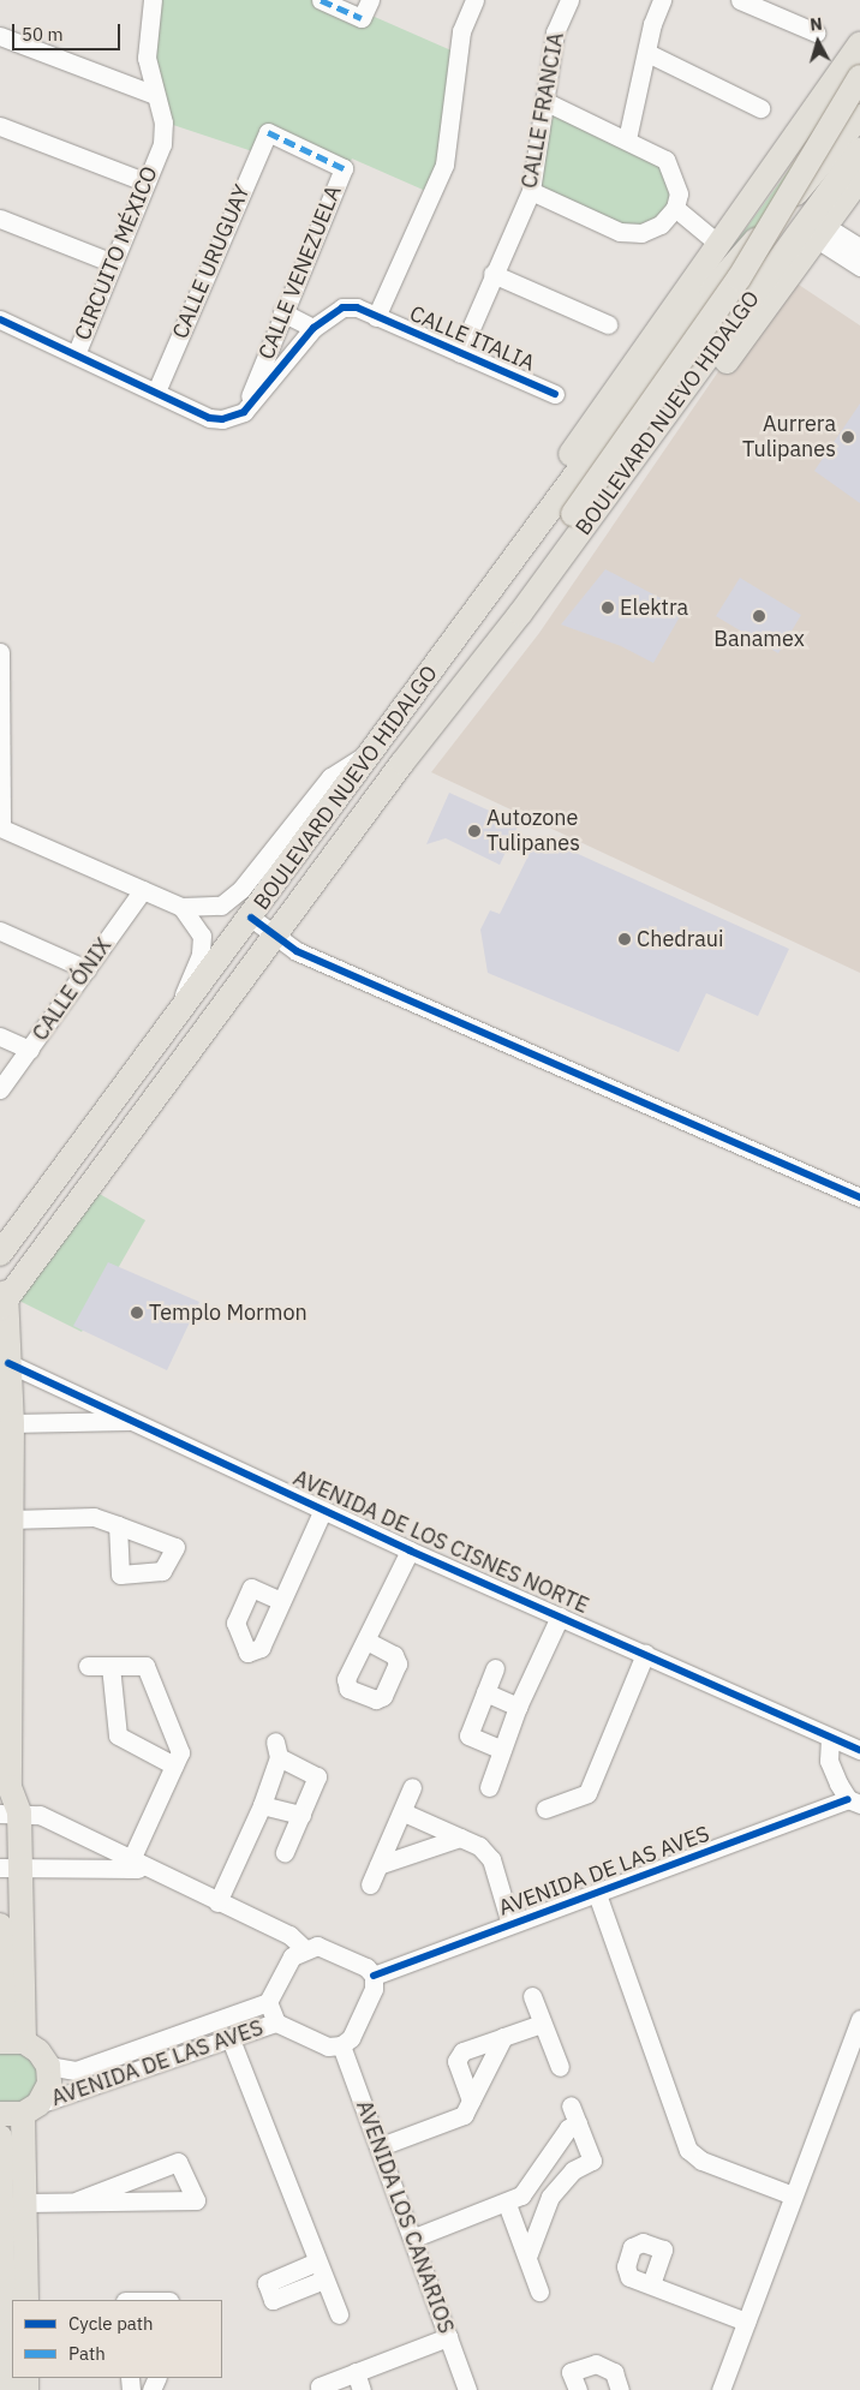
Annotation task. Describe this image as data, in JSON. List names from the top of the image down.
{
  "streets": {
    "main road": ["BOULEVARD NUEVO HIDALGO"],
    "street": [
      "CALLE FRANCIA",
      "CIRCUITO MÉXICO",
      "CALLE URUGUAY",
      "CALLE VENEZUELA",
      "CALLE ITALIA",
      "CALLE ÓNIX",
      "AVENIDA DE LOS CISNES NORTE",
      "AVENIDA DE LAS AVES",
      "AVENIDA LOS CANARIOS"
    ]
  },
  "crossings": [
    ["CALLE FRANCIA", "CALLE ITALIA"],
    ["CIRCUITO MÉXICO", "CALLE URUGUAY"],
    ["CIRCUITO MÉXICO", "CALLE VENEZUELA"],
    ["CALLE URUGUAY", "CALLE VENEZUELA"],
    ["AVENIDA DE LOS CISNES NORTE", "AVENIDA DE LAS AVES"],
    ["AVENIDA DE LAS AVES", "AVENIDA LOS CANARIOS"]
  ],
  "places": [
    "Aurrera Tulipanes",
    "Elektra",
    "Banamex",
    "Autozone Tulipanes",
    "Chedraui",
    "Templo Mormon"
  ],
  "legend": ["Cycle path", "Path"],
  "scale_bar": "50 m",
  "north": "top"
}
